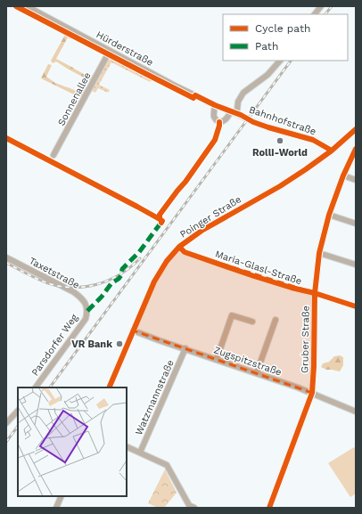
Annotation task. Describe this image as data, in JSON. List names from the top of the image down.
{
  "streets": {
    "street": [
      "Hürderstraße",
      "Sonnenallee",
      "Bahnhofstraße",
      "Poinger Straße",
      "Maria-Glasl-Straße",
      "Taxetstraße",
      "Gruber Straße",
      "Parsdorfer Weg",
      "Zugspitzstraße",
      "Watzmannstraße"
    ]
  },
  "crossings": [
    ["Hürderstraße", "Sonnenallee"],
    ["Hürderstraße", "Bahnhofstraße"],
    ["Bahnhofstraße", "Poinger Straße"],
    ["Poinger Straße", "Maria-Glasl-Straße"],
    ["Poinger Straße", "Zugspitzstraße"],
    ["Maria-Glasl-Straße", "Gruber Straße"],
    ["Taxetstraße", "Parsdorfer Weg"],
    ["Gruber Straße", "Zugspitzstraße"],
    ["Zugspitzstraße", "Watzmannstraße"]
  ],
  "places": ["Rolli-World", "VR Bank"],
  "legend": ["Cycle path", "Path"]
}
